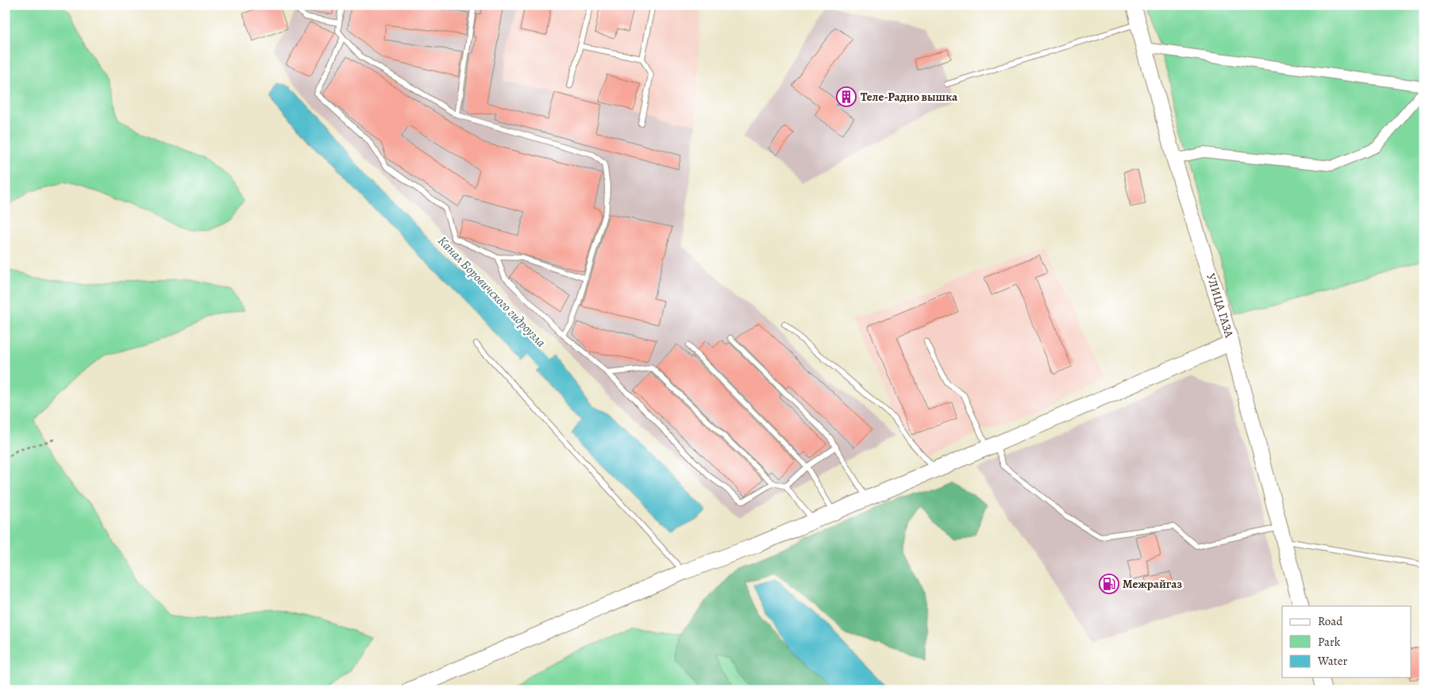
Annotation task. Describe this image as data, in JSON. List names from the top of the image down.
{
  "streets": {
    "main road": ["УЛИЦА ГАЗА"]
  },
  "water": ["Канал Боровичского гидроузла"],
  "places": {
    "building": ["Теле-Радио вышка"],
    "fuel station": ["Межрайгаз"]
  },
  "legend": ["Road", "Park", "Water"]
}
